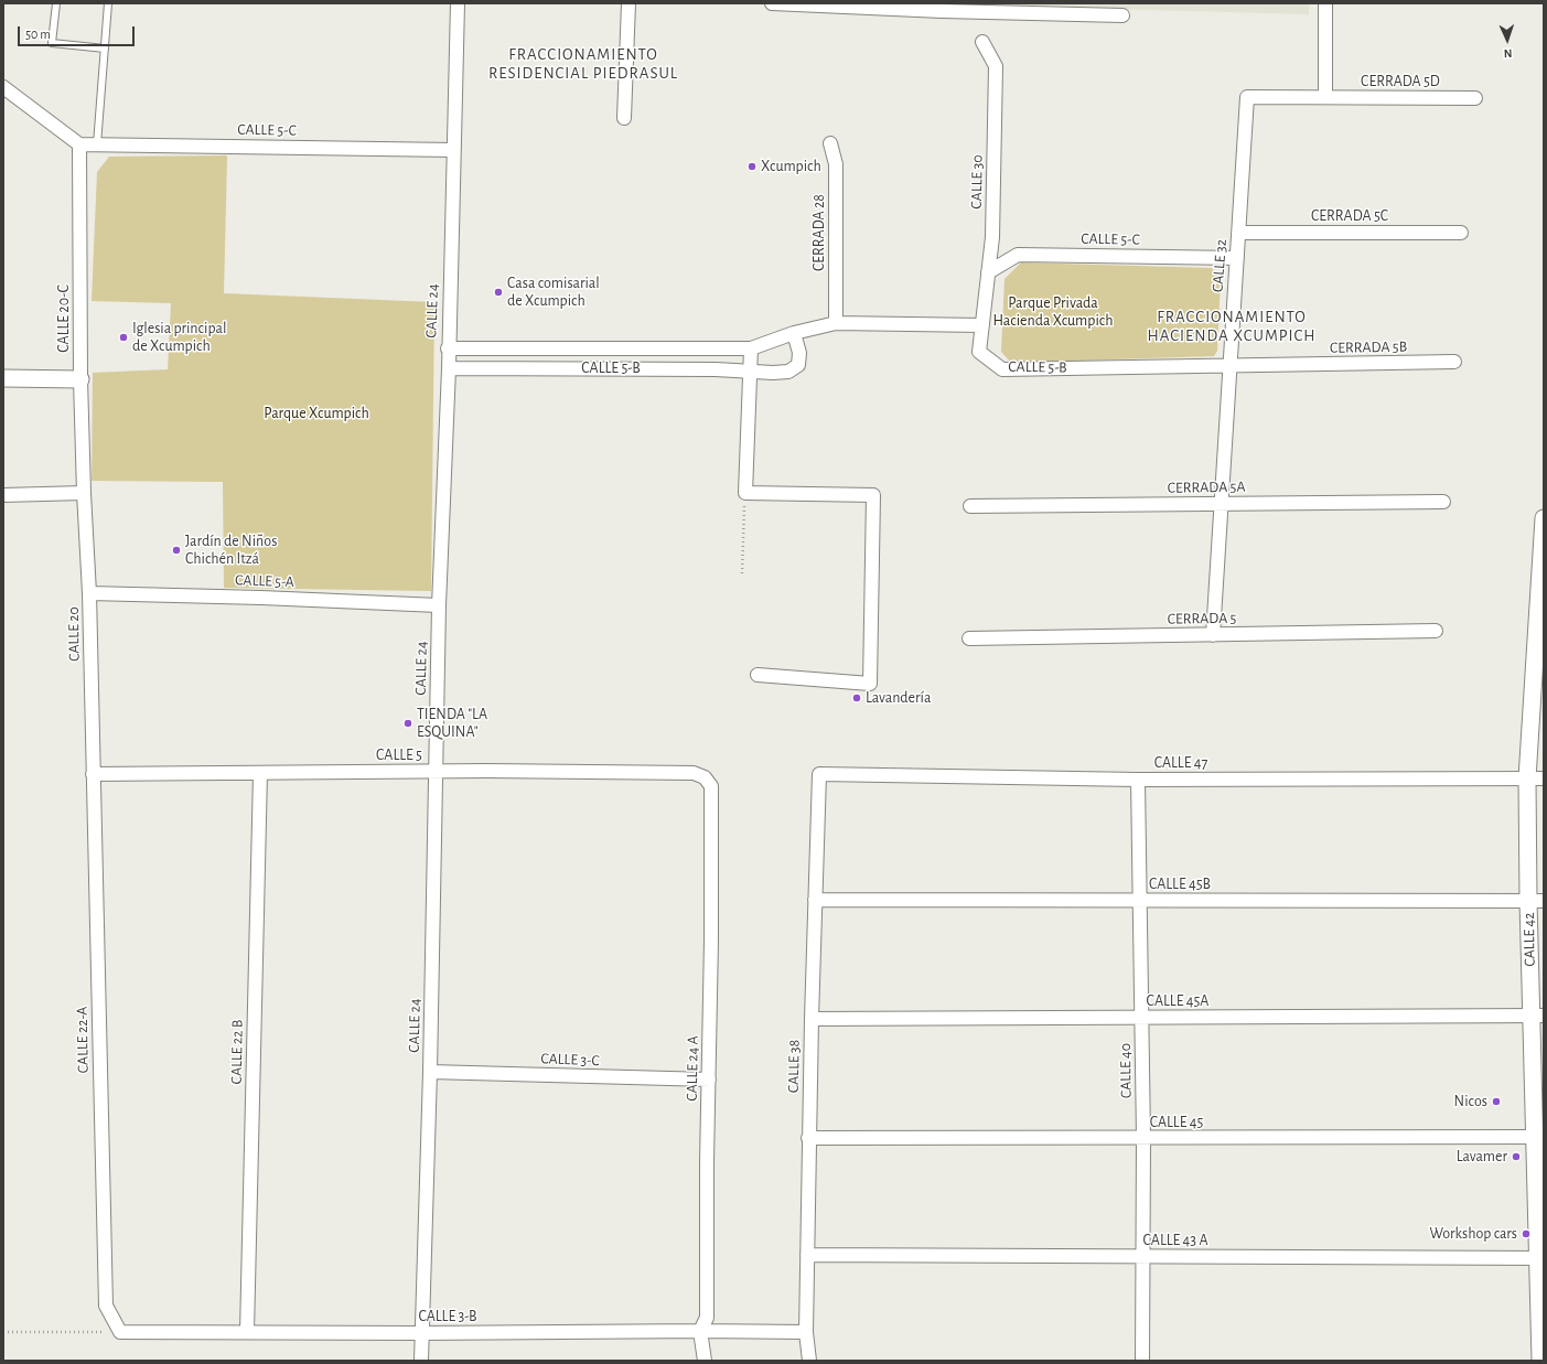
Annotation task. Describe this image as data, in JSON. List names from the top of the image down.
{
  "streets": {
    "street": [
      "CERRADA 5D",
      "CALLE 5-C",
      "CALLE 30",
      "CERRADA 5C",
      "CERRADA 28",
      "CALLE 32",
      "CALLE 24",
      "CALLE 20-C",
      "CERRADA 5B",
      "CALLE 5-B",
      "CERRADA 5A",
      "CALLE 5-A",
      "CERRADA 5",
      "CALLE 20",
      "CALLE 5",
      "CALLE 47",
      "CALLE 45B",
      "CALLE 42",
      "CALLE 45A",
      "CALLE 22-A",
      "CALLE 22 B",
      "CALLE 3-C",
      "CALLE 38",
      "CALLE 24 A",
      "CALLE 40",
      "CALLE 45",
      "CALLE 43 A",
      "CALLE 3-B"
    ]
  },
  "crossings": [
    ["CERRADA 5D", "CALLE 32"],
    ["CALLE 5-C", "CALLE 30"],
    ["CALLE 5-C", "CALLE 32"],
    ["CALLE 5-C", "CALLE 24"],
    ["CALLE 5-C", "CALLE 20-C"],
    ["CALLE 30", "CALLE 5-B"],
    ["CERRADA 5C", "CALLE 32"],
    ["CERRADA 28", "CALLE 5-B"],
    ["CALLE 32", "CERRADA 5B"],
    ["CALLE 32", "CALLE 5-B"],
    ["CALLE 32", "CERRADA 5A"],
    ["CALLE 32", "CERRADA 5"],
    ["CALLE 24", "CALLE 5-B"],
    ["CALLE 24", "CALLE 5-A"],
    ["CALLE 24", "CALLE 5"],
    ["CALLE 24", "CALLE 3-C"],
    ["CALLE 24", "CALLE 3-B"],
    ["CALLE 20-C", "CALLE 20"],
    ["CERRADA 5B", "CALLE 5-B"],
    ["CALLE 5-A", "CALLE 20"],
    ["CALLE 20", "CALLE 5"],
    ["CALLE 20", "CALLE 22-A"],
    ["CALLE 5", "CALLE 22-A"],
    ["CALLE 5", "CALLE 22 B"],
    ["CALLE 5", "CALLE 24 A"],
    ["CALLE 47", "CALLE 42"],
    ["CALLE 47", "CALLE 38"],
    ["CALLE 47", "CALLE 40"],
    ["CALLE 45B", "CALLE 42"],
    ["CALLE 45B", "CALLE 38"],
    ["CALLE 45B", "CALLE 40"],
    ["CALLE 42", "CALLE 45A"],
    ["CALLE 42", "CALLE 45"],
    ["CALLE 42", "CALLE 43 A"],
    ["CALLE 45A", "CALLE 38"],
    ["CALLE 45A", "CALLE 40"],
    ["CALLE 22-A", "CALLE 3-B"],
    ["CALLE 22 B", "CALLE 3-B"],
    ["CALLE 3-C", "CALLE 24 A"],
    ["CALLE 38", "CALLE 45"],
    ["CALLE 38", "CALLE 43 A"],
    ["CALLE 38", "CALLE 3-B"],
    ["CALLE 24 A", "CALLE 3-B"],
    ["CALLE 40", "CALLE 45"],
    ["CALLE 40", "CALLE 43 A"]
  ],
  "districts": ["FRACCIONAMIENTO RESIDENCIAL PIEDRASUL", "FRACCIONAMIENTO HACIENDA XCUMPICH"],
  "parks": ["Parque Privada Hacienda Xcumpich", "Parque Xcumpich"],
  "places": [
    "Xcumpich",
    "Casa comisarial de Xcumpich",
    "Iglesia principal de Xcumpich",
    "Jardín de Niños Chichén Itzá",
    "Lavandería",
    "TIENDA \"LA ESQUINA\"",
    "Nicos",
    "Lavamer",
    "Workshop cars"
  ],
  "scale_bar": "50 m",
  "north": "bottom"
}
